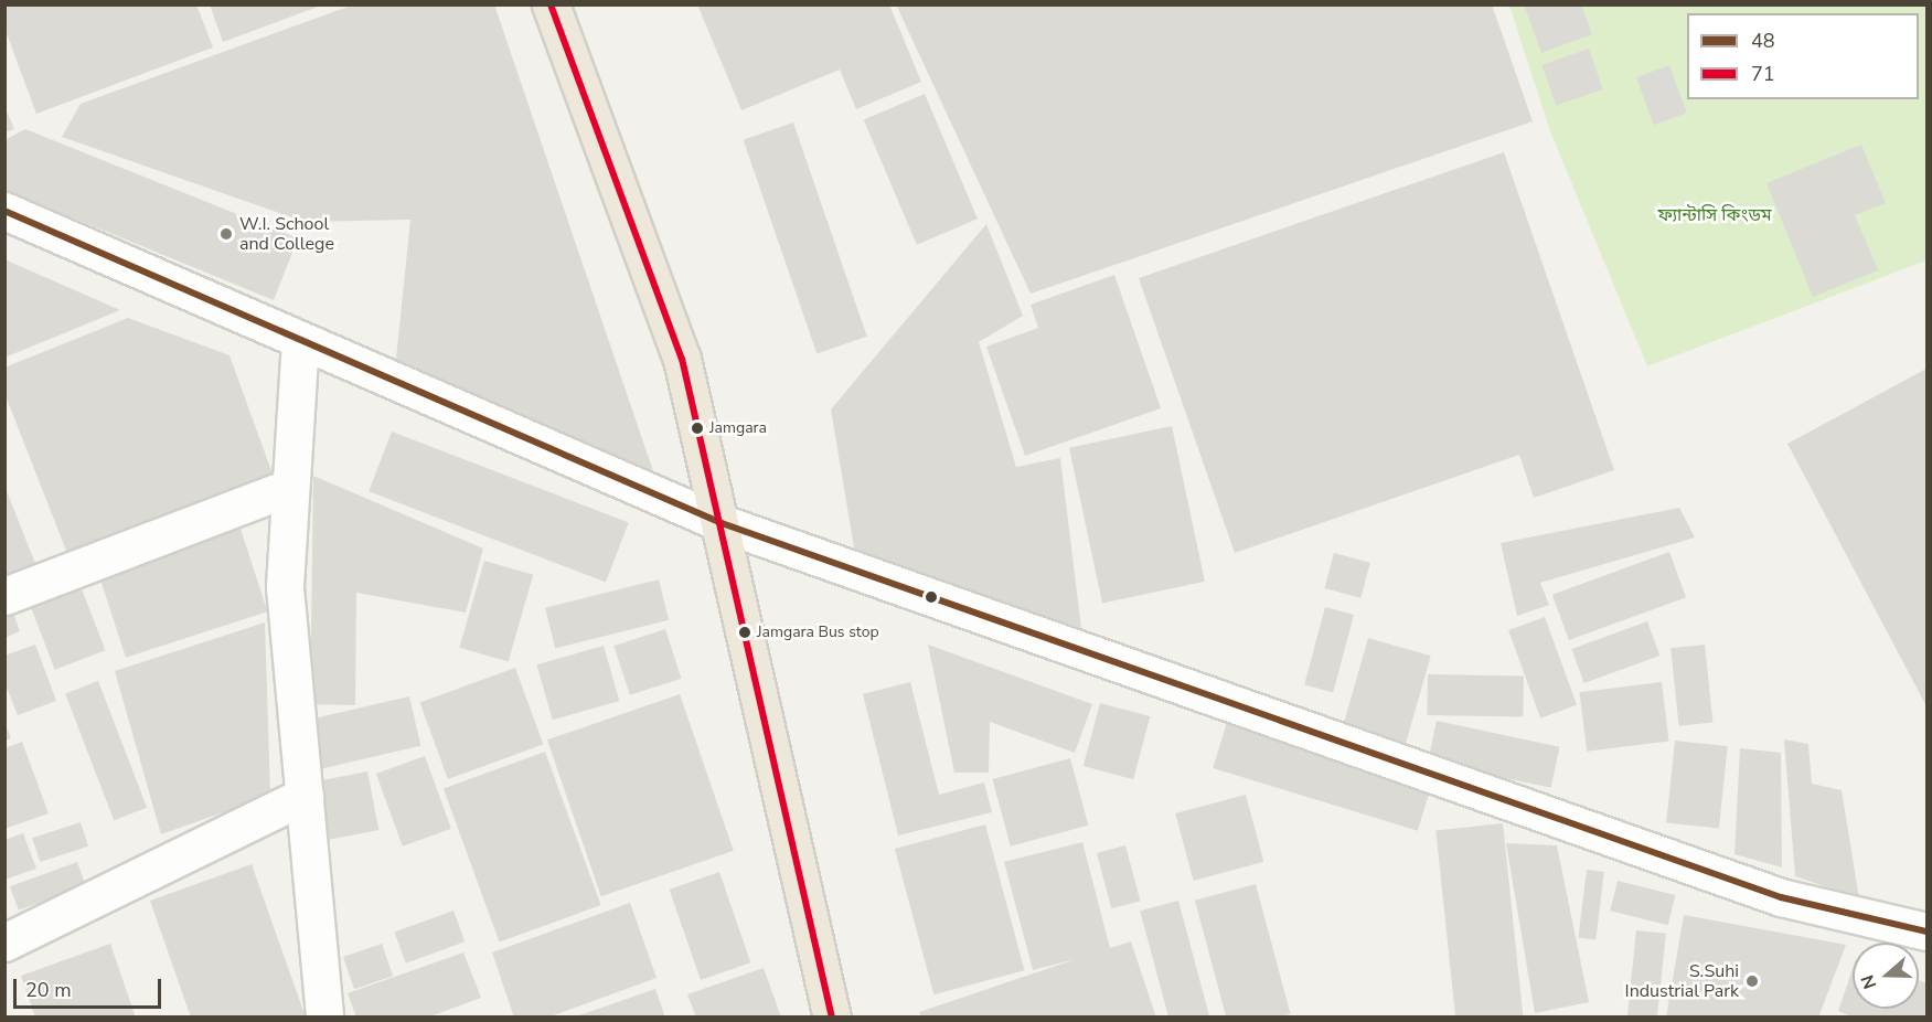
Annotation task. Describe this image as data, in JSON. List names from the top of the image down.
{
  "parks": ["ফ্যান্টাসি কিংডম"],
  "places": [
    "W.I. School and College",
    "Jamgara",
    "Jamgara Bus stop",
    "S.Suhi Industrial Park"
  ],
  "lines": ["transit line 71", "transit line 48"],
  "legend": ["48", "71"],
  "scale_bar": "20 m",
  "north": "left"
}
